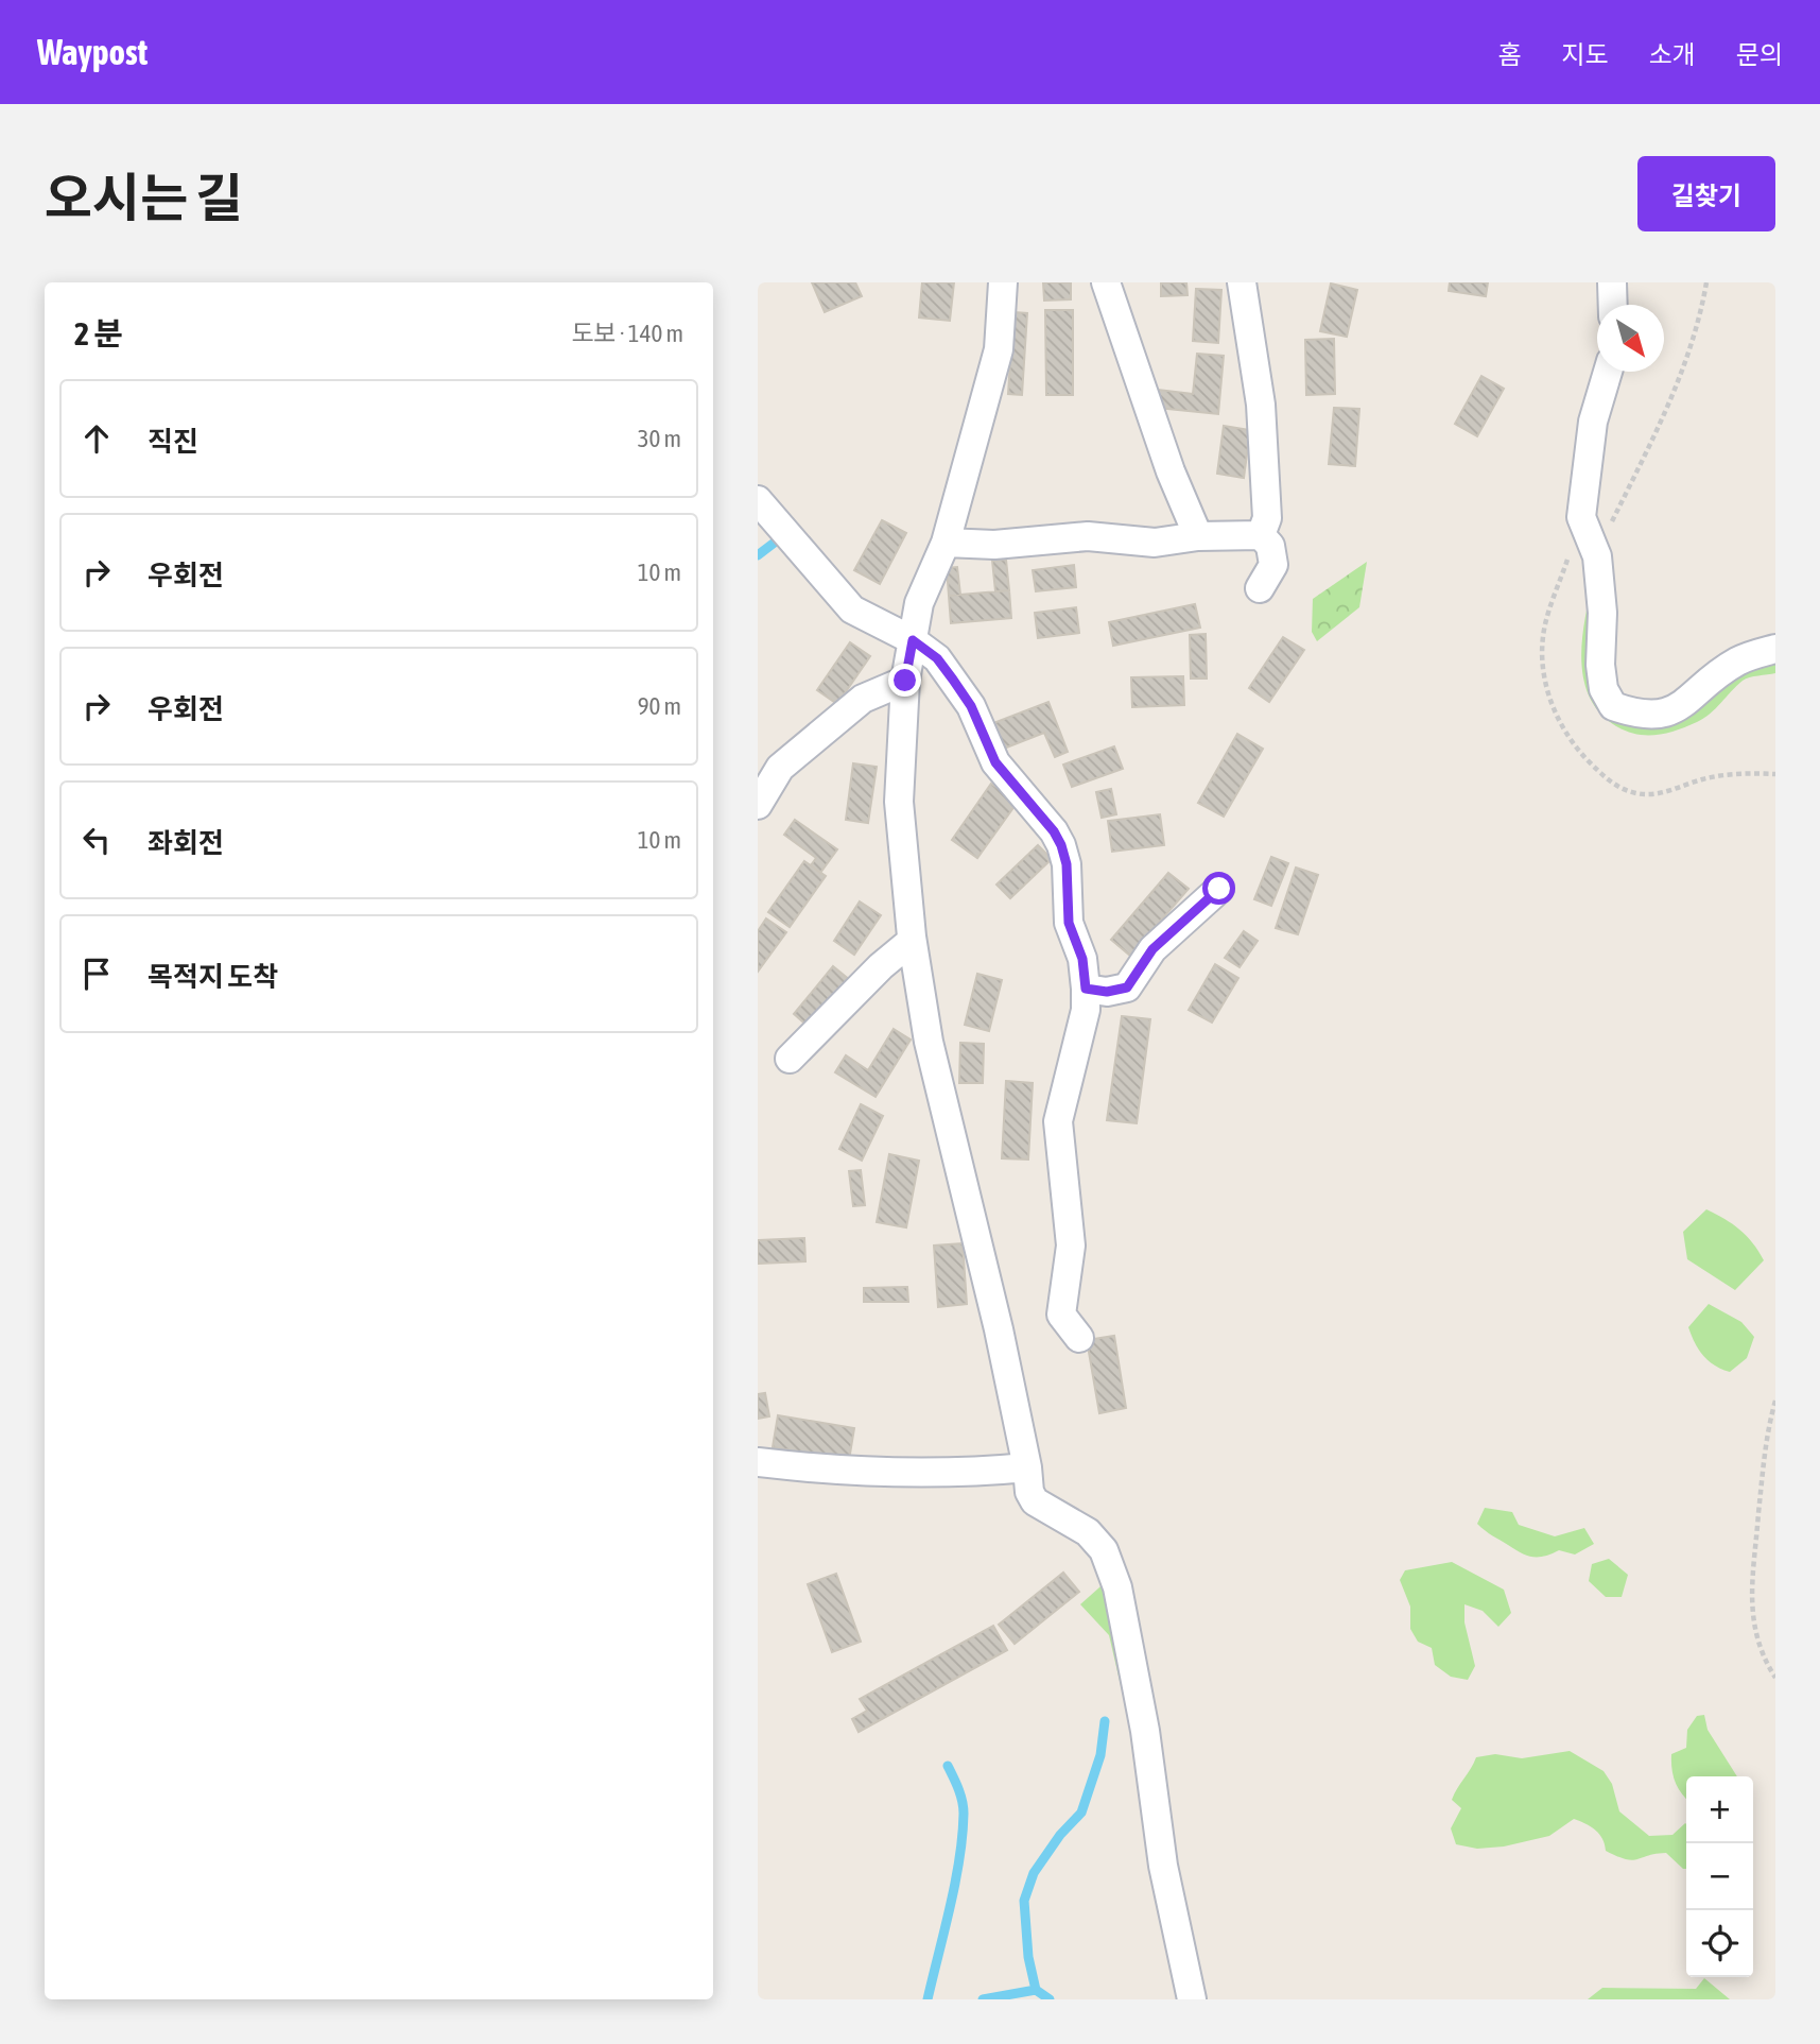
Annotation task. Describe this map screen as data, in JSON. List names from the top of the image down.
{
  "north": "bottom right",
  "page": {
    "header": "Waypost",
    "nav": [
      "홈",
      "지도",
      "소개",
      "문의"
    ],
    "title": "오시는 길",
    "buttons": "길찾기",
    "heading": ["2 분", "도보 · 140 m"],
    "list": [
      ["직진", "30 m"],
      ["우회전", "10 m"],
      ["우회전", "90 m"],
      ["좌회전", "10 m"],
      "목적지 도착"
    ],
    "map_buttons": ["+", "−"]
  }
}
